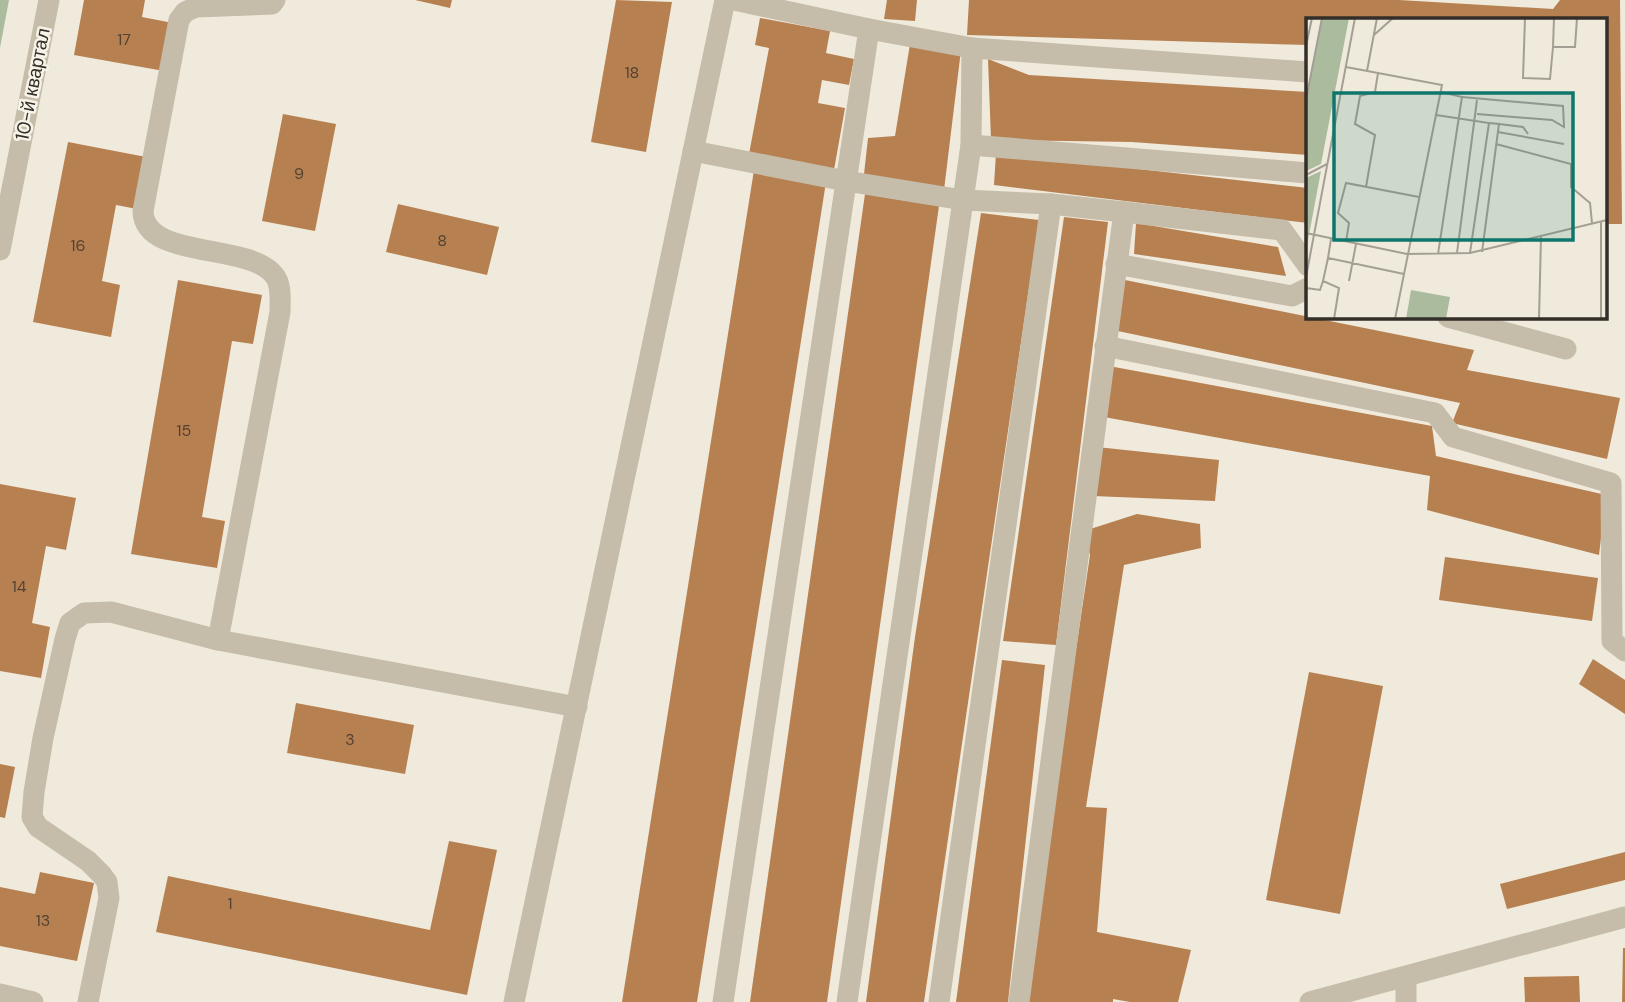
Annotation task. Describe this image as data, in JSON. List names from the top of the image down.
{
  "streets": {
    "street": ["10-й квартал"]
  },
  "house_numbers": [
    "17",
    "18",
    "9",
    "8",
    "16",
    "15",
    "14",
    "3",
    "1",
    "13"
  ]
}
